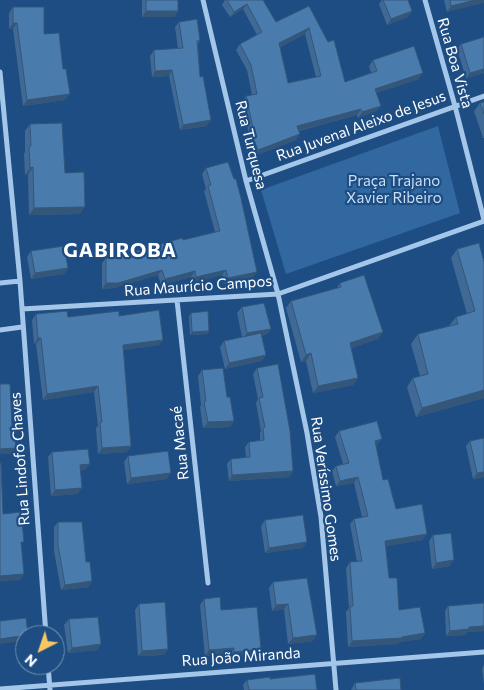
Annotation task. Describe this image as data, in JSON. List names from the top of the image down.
{
  "streets": {
    "street": [
      "Rua Boa Vista",
      "Rua Juvenal Aleixo de Jesus",
      "Rua Turquesa",
      "Rua Maurício Campos",
      "Rua Macaé",
      "Rua Lindofo Chaves",
      "Rua Veríssimo Gomes",
      "Rua João Miranda"
    ]
  },
  "crossings": [
    ["Rua Boa Vista", "Rua Juvenal Aleixo de Jesus"],
    ["Rua Boa Vista", "Rua Maurício Campos"],
    ["Rua Juvenal Aleixo de Jesus", "Rua Turquesa"],
    ["Rua Turquesa", "Rua Maurício Campos"],
    ["Rua Turquesa", "Rua Veríssimo Gomes"],
    ["Rua Maurício Campos", "Rua Macaé"],
    ["Rua Maurício Campos", "Rua Lindofo Chaves"],
    ["Rua Maurício Campos", "Rua Veríssimo Gomes"],
    ["Rua Veríssimo Gomes", "Rua João Miranda"]
  ],
  "districts": ["GABIROBA"],
  "parks": ["Praça Trajano Xavier Ribeiro"],
  "north": "bottom left"
}
